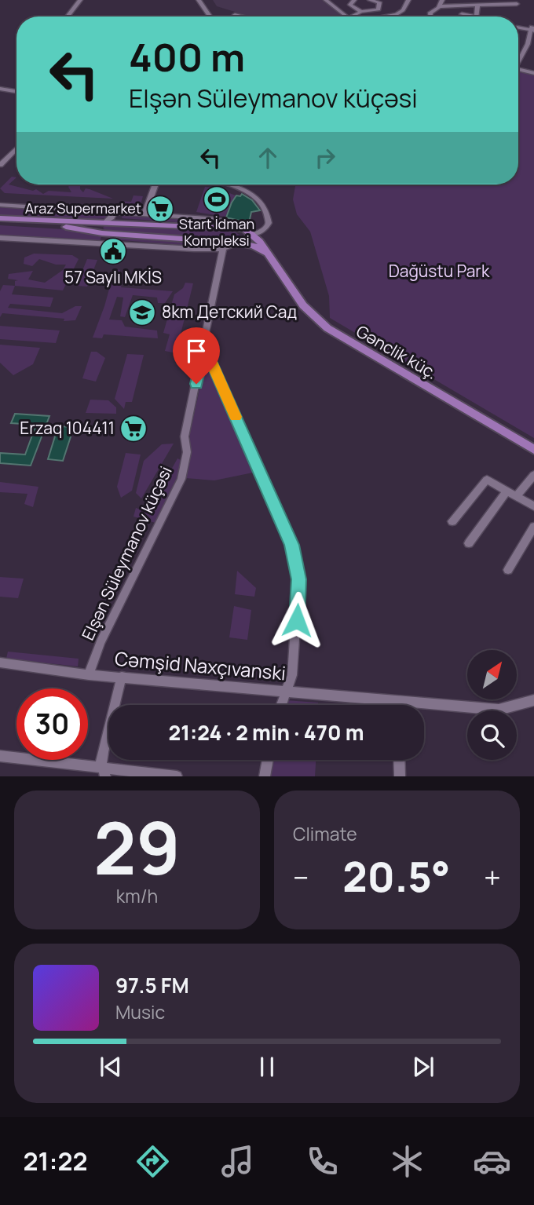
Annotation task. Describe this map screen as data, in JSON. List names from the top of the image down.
{
  "streets": {
    "main road": ["Gənclik küç."],
    "street": ["Elşən Süleymanov küçəsi", "Cəmşid Naxçıvanski"]
  },
  "crossings": [
    ["Elşən Süleymanov küçəsi", "Cəmşid Naxçıvanski"]
  ],
  "parks": ["Dağüstu Park"],
  "places": {
    "sports": ["Start İdman Kompleksi"],
    "supermarket": ["Araz Supermarket", "Erzaq 104411"],
    "public building": ["57 Saylı MKİS"],
    "school or university": ["8km Детский Сад"]
  },
  "north": "top right",
  "page": {
    "turn": ["400 m", "Elşən Süleymanov küçəsi"],
    "limit": "30",
    "trip": "21:24 · 2 min · 470 m",
    "tile": [
      ["29", "km/h"],
      "Climate"
    ],
    "heat": ["−", "20.5°", "+"],
    "song": ["97.5 FM", "Music"],
    "tabs": "21:22"
  }
}
